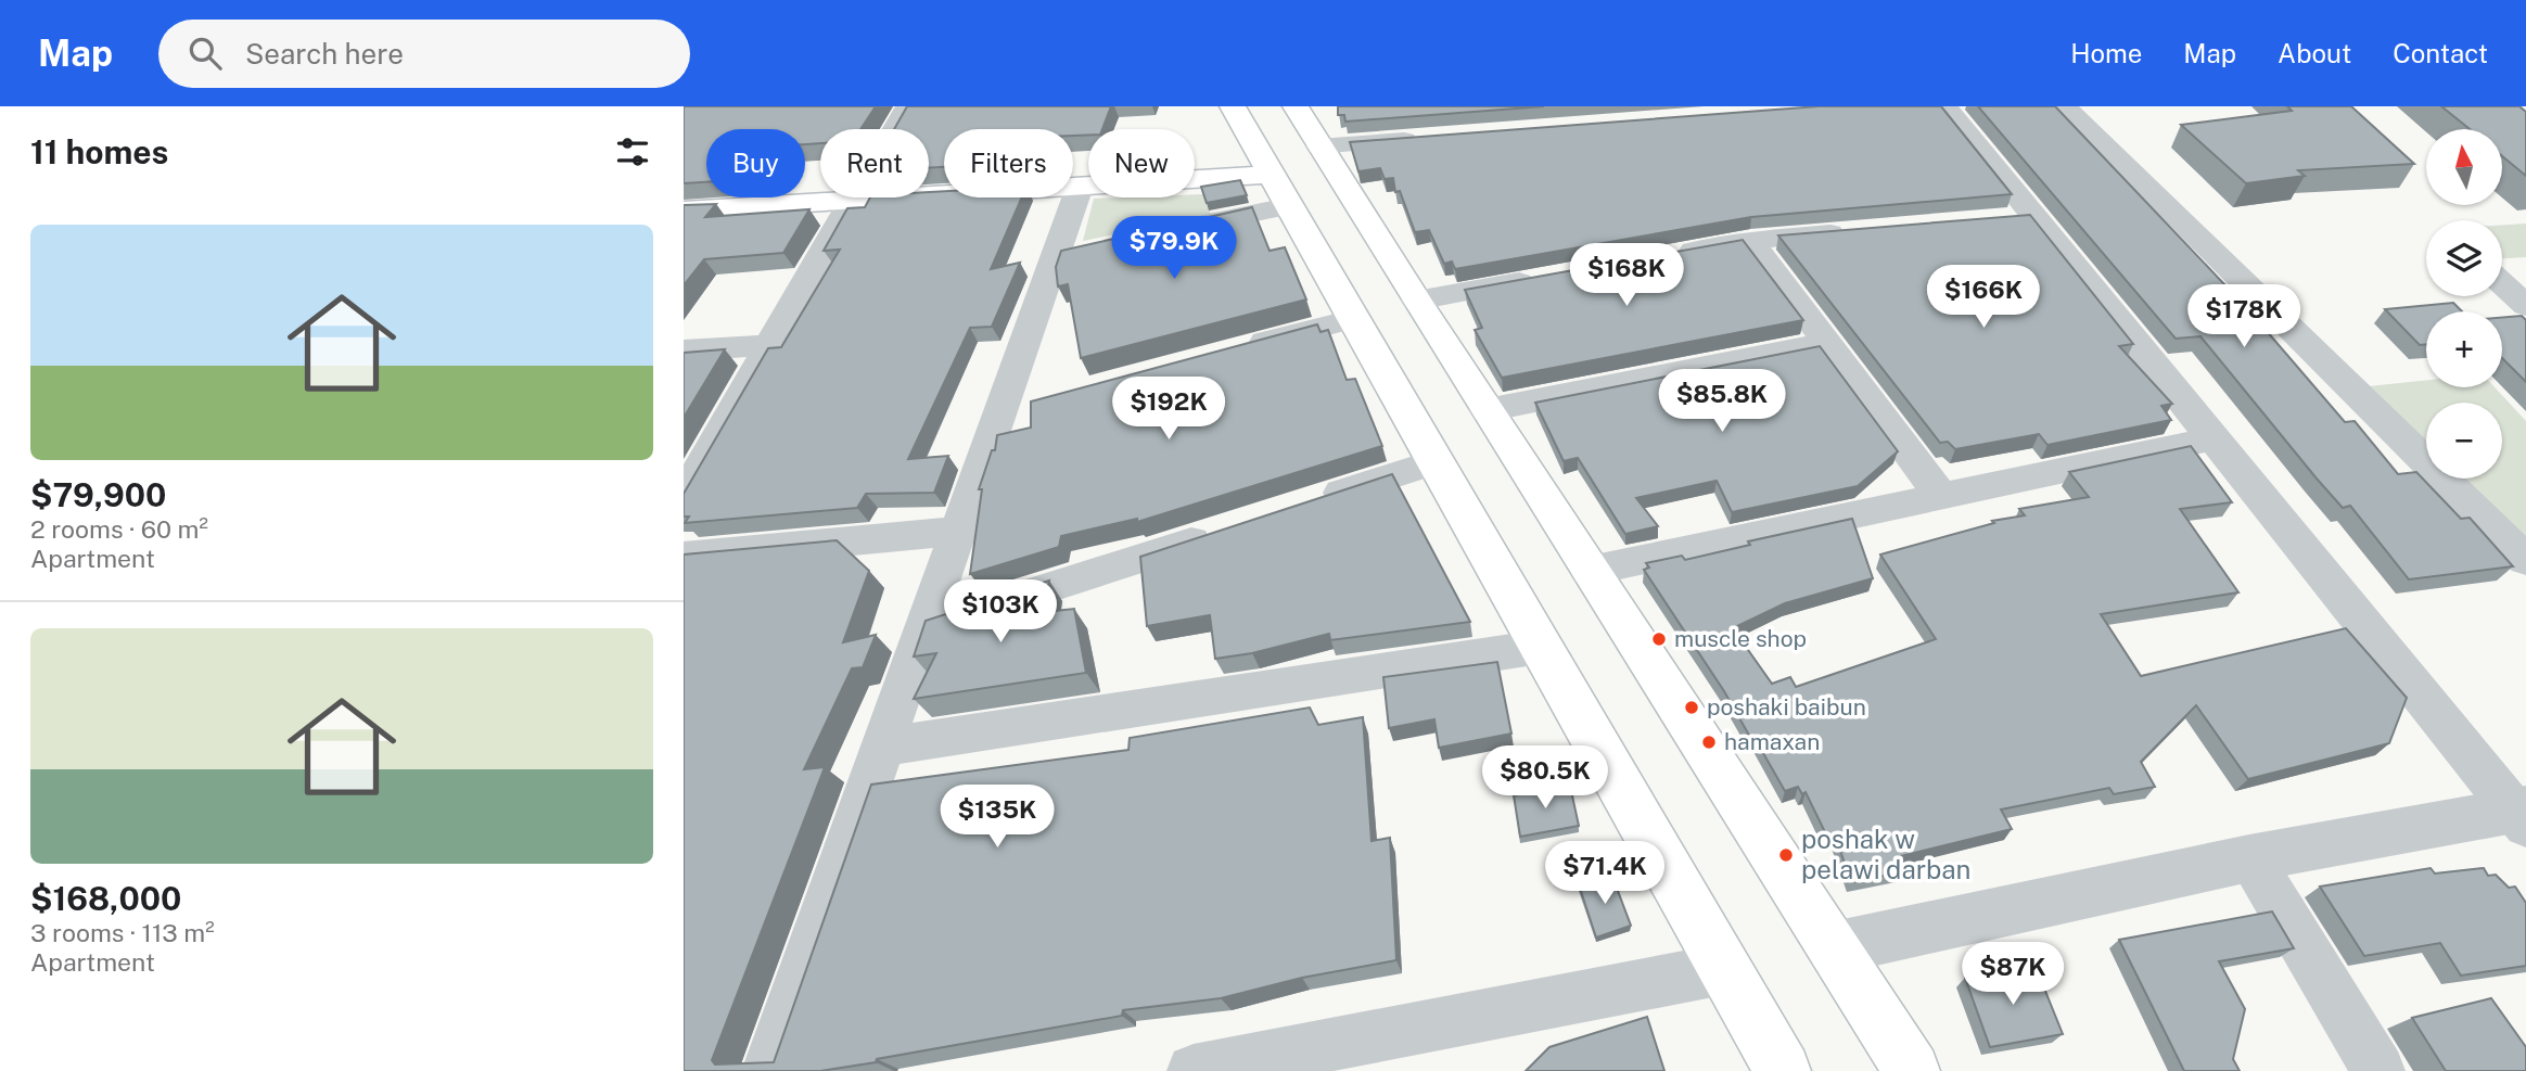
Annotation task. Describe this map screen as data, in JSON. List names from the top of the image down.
{
  "places": [
    "muscle shop",
    "poshaki baibun",
    "hamaxan",
    "poshak w pelawi darban"
  ],
  "north": "top",
  "page": {
    "header": "Map",
    "search": "Search here",
    "nav": [
      "Home",
      "Map",
      "About",
      "Contact"
    ],
    "heading": "11 homes",
    "map_buttons": ["+", "−"],
    "chip": [
      "Buy",
      "Rent",
      "Filters",
      "New"
    ],
    "list": [
      {
        "name": "$79,900",
        "note": "2 rooms · 60 m² · Apartment"
      },
      {
        "name": "$168,000",
        "note": "3 rooms · 113 m² · Apartment"
      }
    ],
    "price": [
      "$79.9K",
      "$168K",
      "$166K",
      "$178K",
      "$85.8K",
      "$192K",
      "$103K",
      "$80.5K",
      "$135K",
      "$71.4K",
      "$87K"
    ]
  }
}
